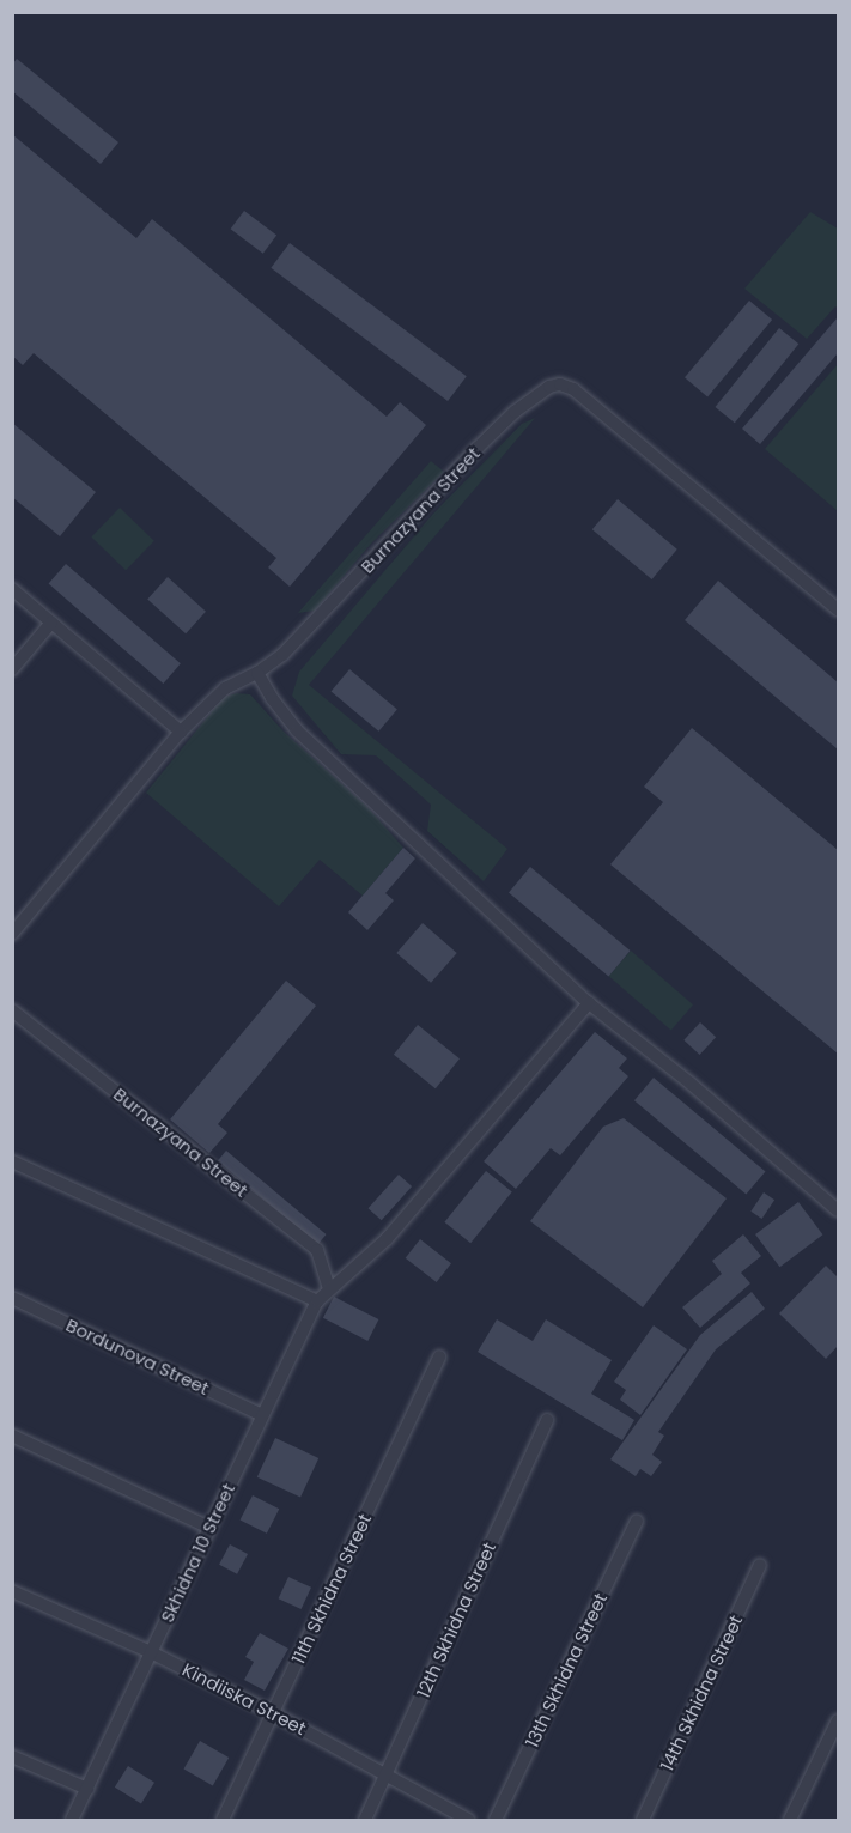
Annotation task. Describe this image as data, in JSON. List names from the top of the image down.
{
  "streets": {
    "street": [
      "Burnazyana Street",
      "Bordunova Street",
      "Skhidna 10 Street",
      "11th Skhidna Street",
      "12th Skhidna Street",
      "13th Skhidna Street",
      "14th Skhidna Street",
      "Kindiiska Street"
    ]
  },
  "crossings": [
    ["Burnazyana Street", "Skhidna 10 Street"],
    ["Bordunova Street", "Skhidna 10 Street"],
    ["Skhidna 10 Street", "Kindiiska Street"],
    ["11th Skhidna Street", "Kindiiska Street"],
    ["12th Skhidna Street", "Kindiiska Street"]
  ]
}
